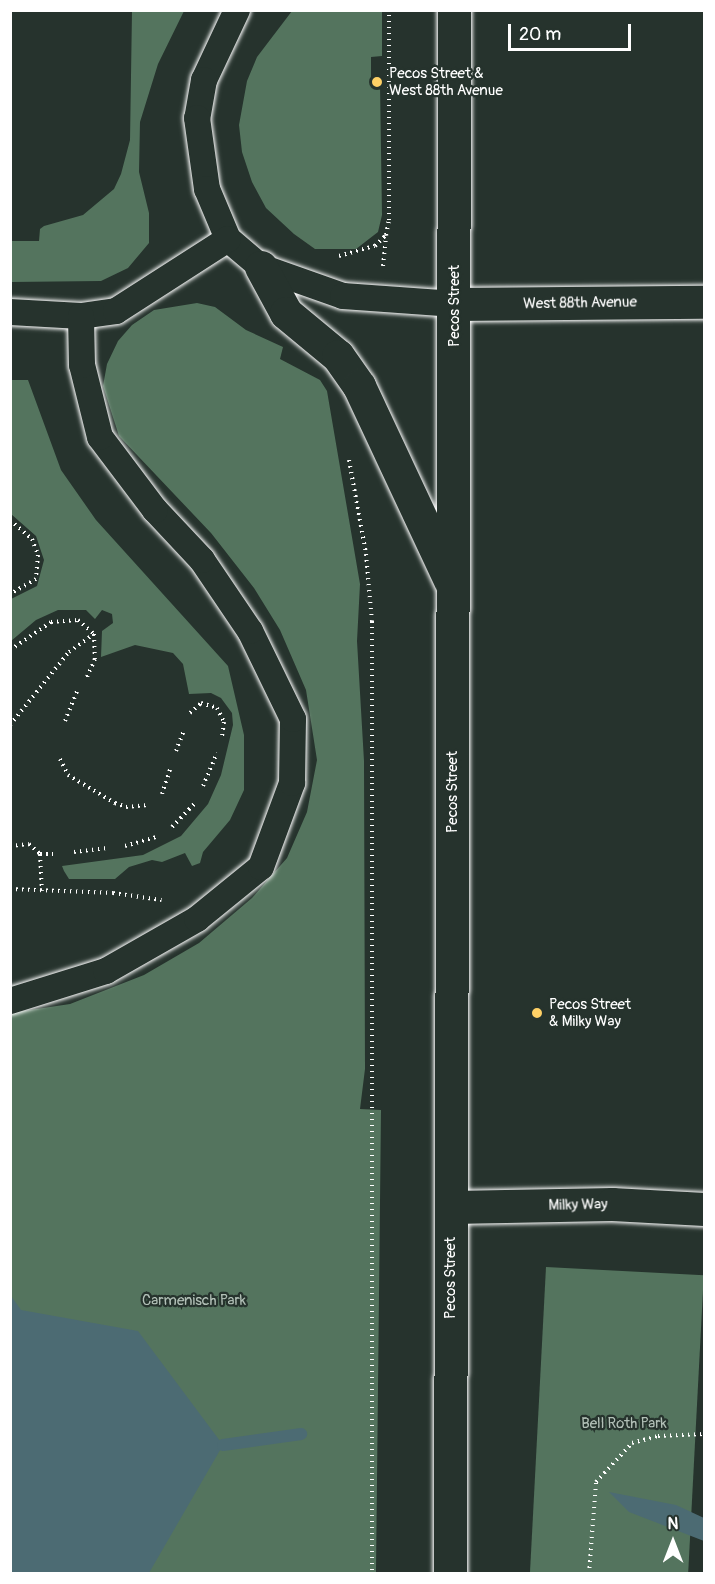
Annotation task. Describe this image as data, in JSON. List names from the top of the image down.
{
  "streets": {
    "main road": ["West 88th Avenue", "Pecos Street", "Milky Way"]
  },
  "crossings": [
    ["West 88th Avenue", "Pecos Street"],
    ["Pecos Street", "Milky Way"]
  ],
  "parks": ["Carmenisch Park", "Bell Roth Park"],
  "places": ["Pecos Street & West 88th Avenue", "Pecos Street & Milky Way"],
  "scale_bar": "20 m",
  "north": "top"
}
